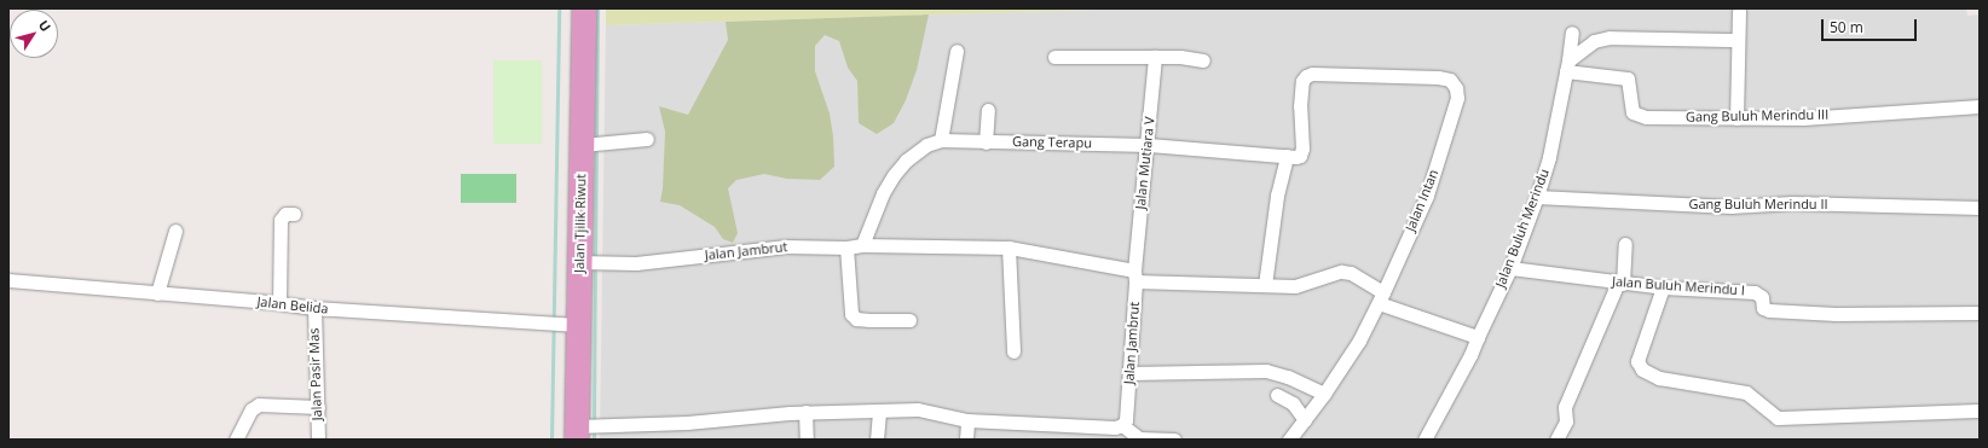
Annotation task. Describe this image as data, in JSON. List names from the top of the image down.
{
  "streets": {
    "highway": ["Jalan Tjilik Riwut"],
    "street": [
      "Gang Buluh Merindu III",
      "Gang Terapu",
      "Jalan Mutiara V",
      "Jalan Intan",
      "Gang Buluh Merindu II",
      "Jalan Buluh Merindu",
      "Jalan Jambrut",
      "Jalan Buluh Merindu I",
      "Jalan Belida",
      "Jalan Pasir Mas"
    ]
  },
  "crossings": [
    ["Gang Buluh Merindu III", "Jalan Buluh Merindu"],
    ["Gang Terapu", "Jalan Mutiara V"],
    ["Gang Terapu", "Jalan Intan"],
    ["Gang Terapu", "Jalan Jambrut"],
    ["Jalan Mutiara V", "Jalan Jambrut"],
    ["Gang Buluh Merindu II", "Jalan Buluh Merindu"],
    ["Jalan Tjilik Riwut", "Jalan Jambrut"],
    ["Jalan Tjilik Riwut", "Jalan Belida"],
    ["Jalan Buluh Merindu", "Jalan Buluh Merindu I"],
    ["Jalan Belida", "Jalan Pasir Mas"]
  ],
  "scale_bar": "50 m",
  "north": "top right"
}
